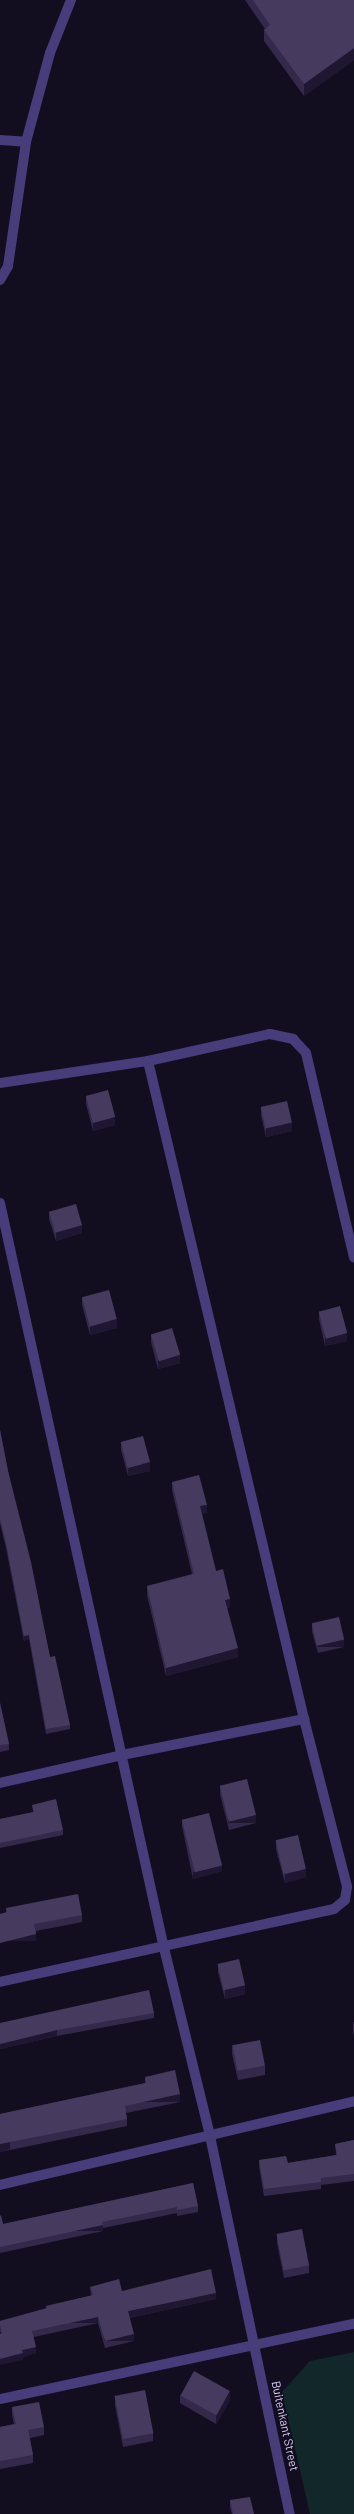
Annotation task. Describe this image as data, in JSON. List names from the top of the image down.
{
  "streets": {
    "street": ["Buitenkant Street"]
  }
}
